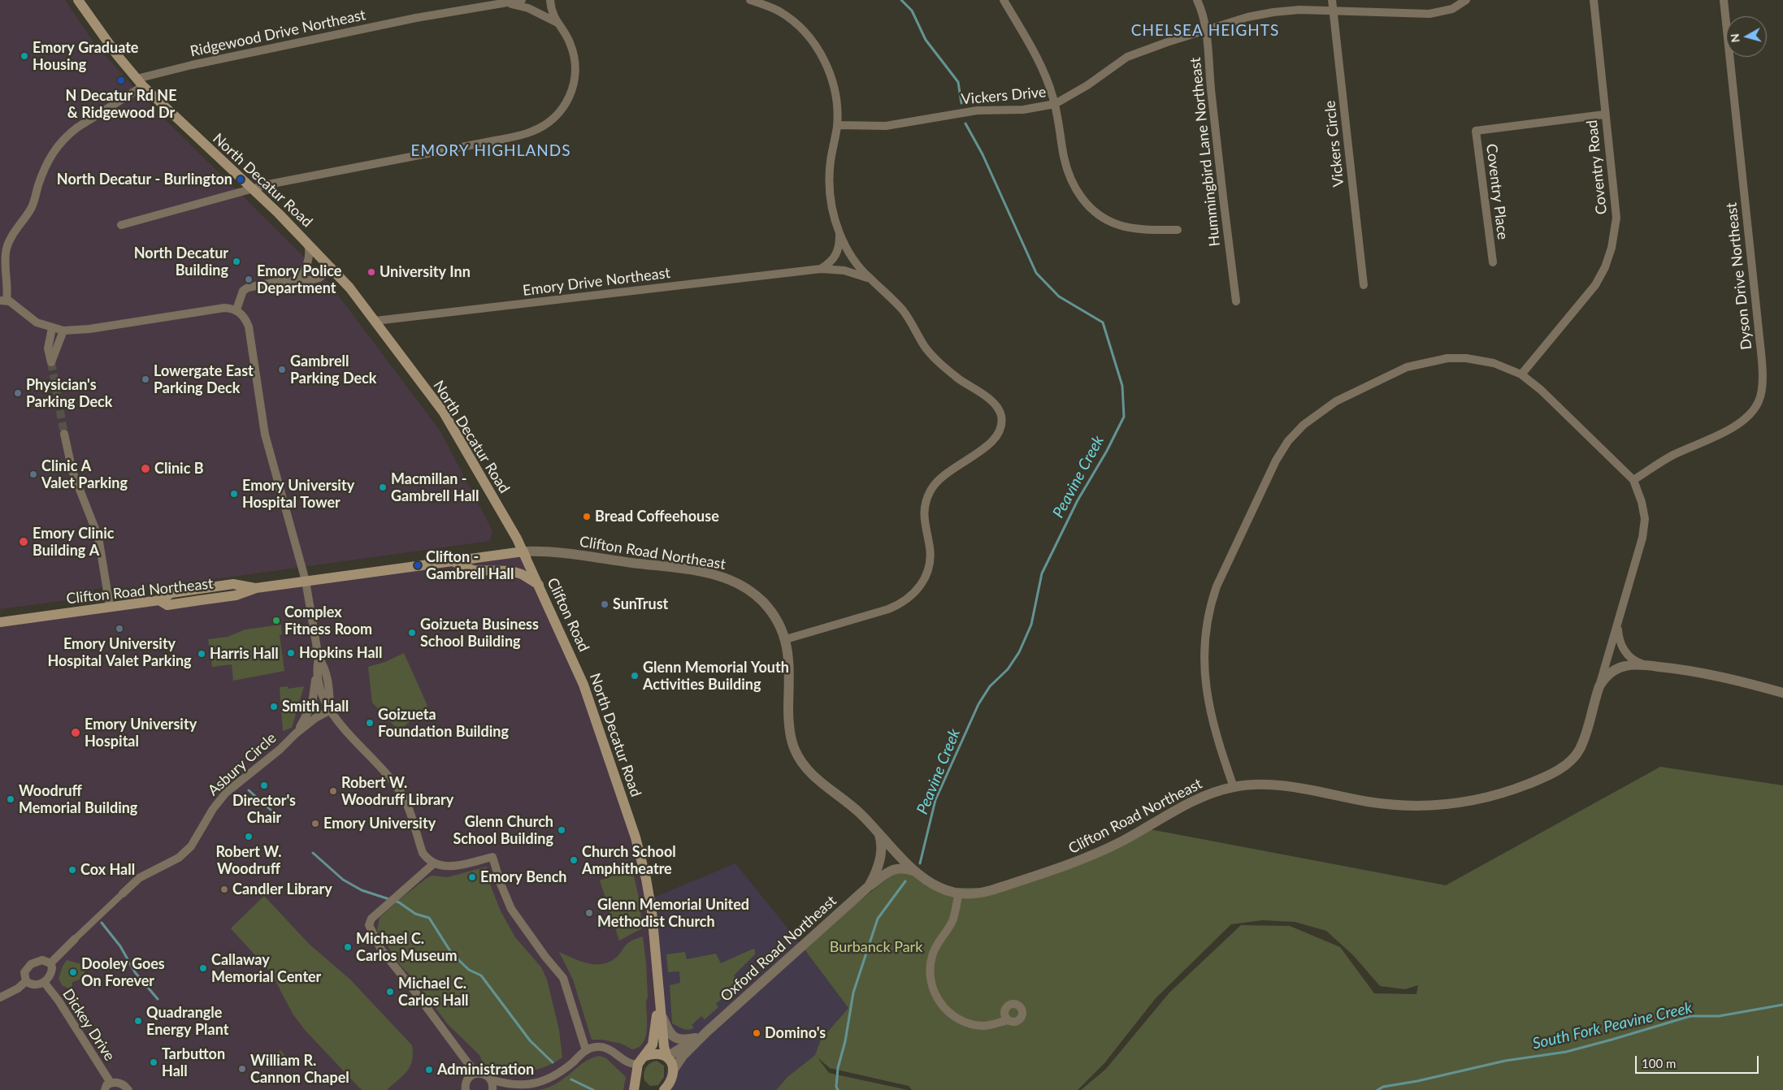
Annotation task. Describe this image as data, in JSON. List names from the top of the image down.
{
  "streets": {
    "main road": ["North Decatur Road", "Clifton Road Northeast", "Clifton Road"],
    "street": [
      "Ridgewood Drive Northeast",
      "Vickers Drive",
      "Vickers Circle",
      "Hummingbird Lane Northeast",
      "Coventry Road",
      "Coventry Place",
      "Dyson Drive Northeast",
      "Emory Drive Northeast",
      "Asbury Circle",
      "Oxford Road Northeast",
      "Dickey Drive"
    ]
  },
  "crossings": [
    ["Ridgewood Drive Northeast", "North Decatur Road"],
    ["Vickers Drive", "Vickers Circle"],
    ["Vickers Drive", "Hummingbird Lane Northeast"],
    ["Coventry Road", "Coventry Place"],
    ["North Decatur Road", "Emory Drive Northeast"],
    ["North Decatur Road", "Clifton Road Northeast"],
    ["North Decatur Road", "Clifton Road"],
    ["Clifton Road Northeast", "Oxford Road Northeast"],
    ["Asbury Circle", "Dickey Drive"]
  ],
  "districts": ["CHELSEA HEIGHTS", "EMORY HIGHLANDS"],
  "water": ["Peavine Creek", "South Fork Peavine Creek"],
  "parks": ["Burbanck Park"],
  "places": [
    "Emory Graduate Housing",
    "N Decatur Rd NE & Ridgewood Dr",
    "North Decatur - Burlington",
    "North Decatur Building",
    "University Inn",
    "Emory Police Department",
    "Gambrell Parking Deck",
    "Lowergate East Parking Deck",
    "Physician's Parking Deck",
    "Clinic B",
    "Clinic A Valet Parking",
    "Macmillan - Gambrell Hall",
    "Emory University Hospital Tower",
    "Bread Coffeehouse",
    "Emory Clinic Building A",
    "Clifton - Gambrell Hall",
    "SunTrust",
    "Complex Fitness Room",
    "Emory University Hospital Valet Parking",
    "Goizueta Business School Building",
    "Hopkins Hall",
    "Harris Hall",
    "Glenn Memorial Youth Activities Building",
    "Smith Hall",
    "Goizueta Foundation Building",
    "Emory University Hospital",
    "Director's Chair",
    "Robert W. Woodruff Library",
    "Woodruff Memorial Building",
    "Emory University",
    "Glenn Church School Building",
    "Robert W. Woodruff",
    "Church School Amphitheatre",
    "Cox Hall",
    "Emory Bench",
    "Candler Library",
    "Glenn Memorial United Methodist Church",
    "Michael C. Carlos Museum",
    "Callaway Memorial Center",
    "Dooley Goes On Forever",
    "Michael C. Carlos Hall",
    "Quadrangle Energy Plant",
    "Domino's",
    "Tarbutton Hall",
    "William R. Cannon Chapel",
    "Administration"
  ],
  "scale_bar": "100 m",
  "north": "left"
}
